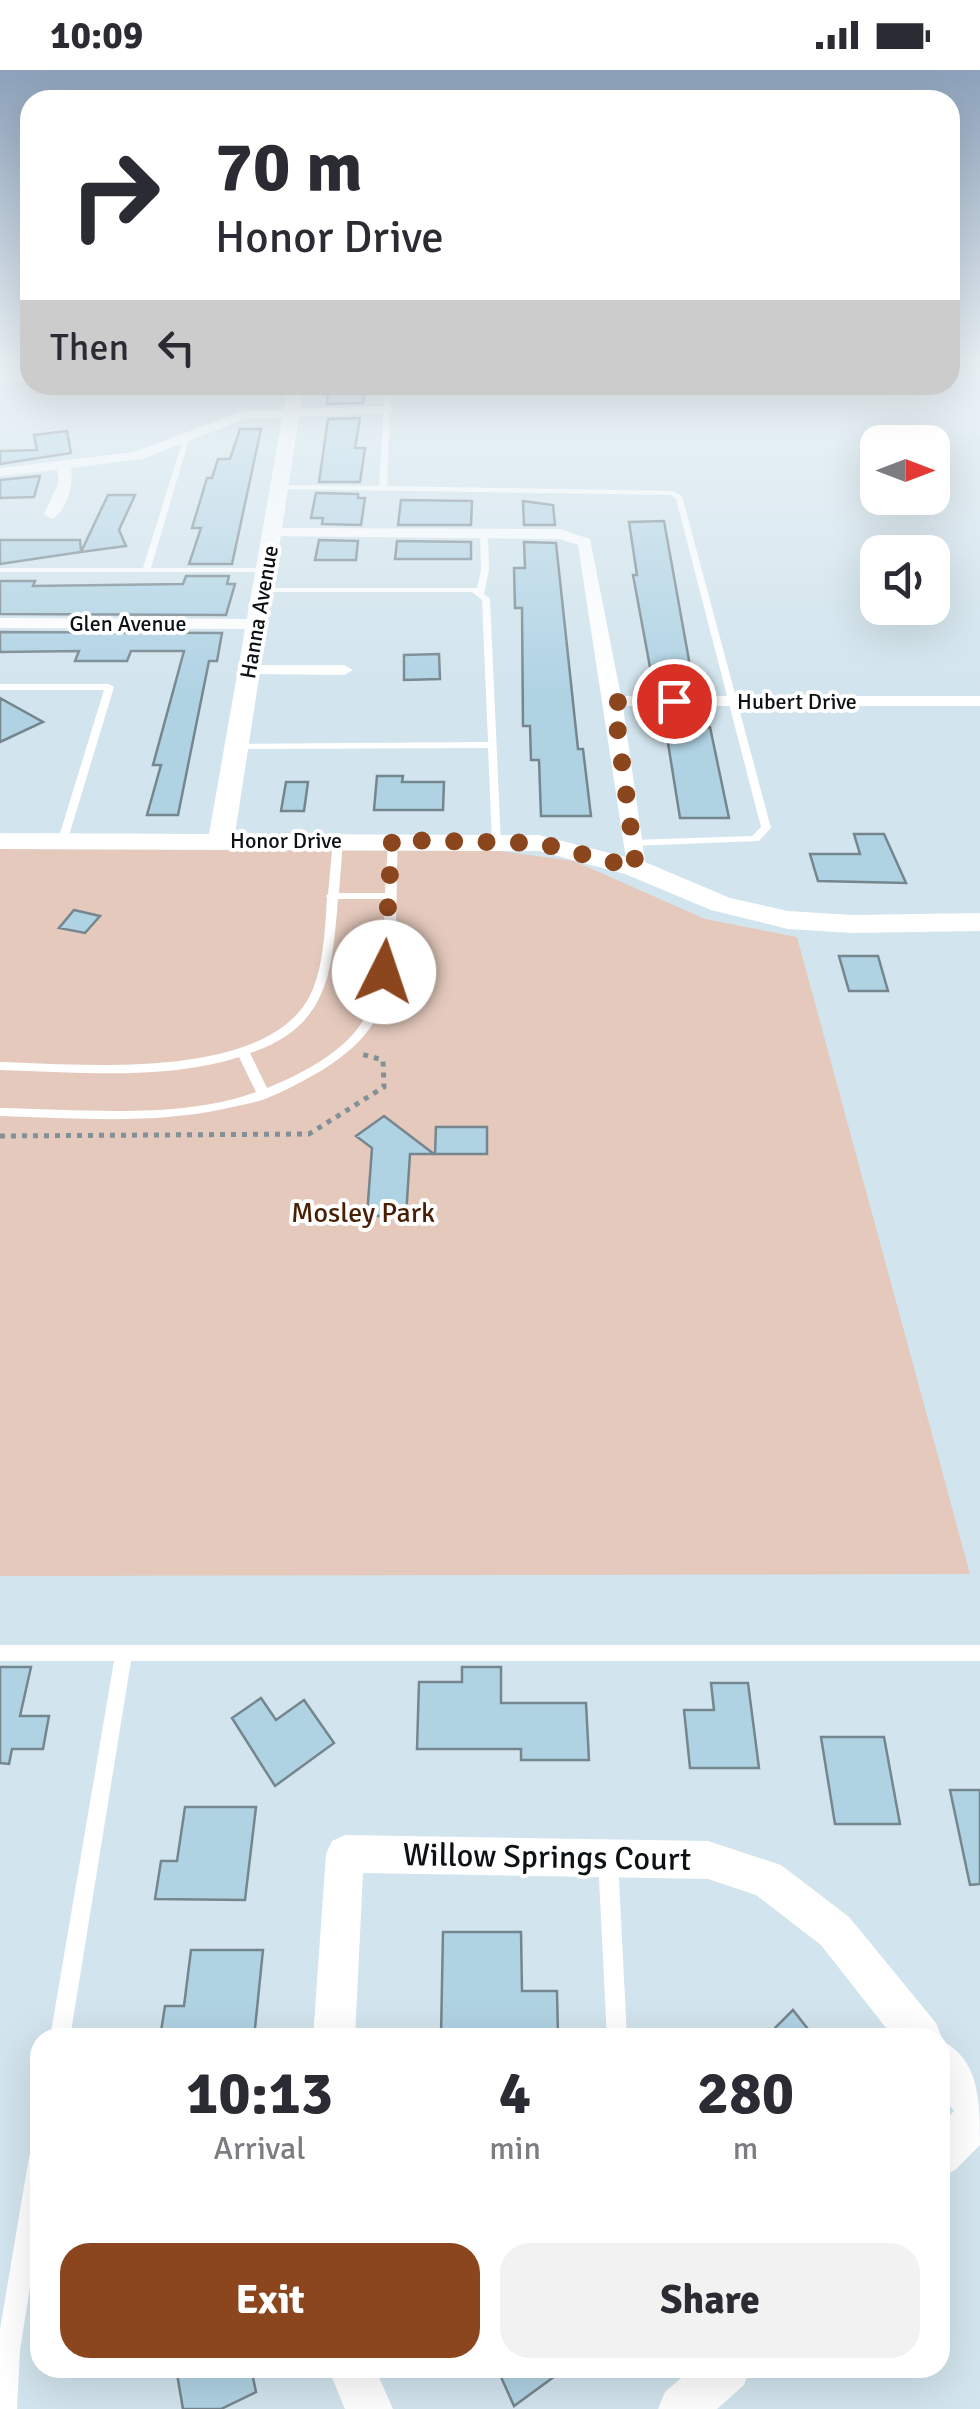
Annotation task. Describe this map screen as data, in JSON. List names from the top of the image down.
{
  "streets": {
    "street": [
      "Hanna Avenue",
      "Glen Avenue",
      "Hubert Drive",
      "Honor Drive",
      "Willow Springs Court"
    ]
  },
  "crossings": [
    ["Hanna Avenue", "Glen Avenue"],
    ["Hanna Avenue", "Honor Drive"]
  ],
  "parks": ["Mosley Park"],
  "north": "right",
  "page": {
    "status": "10:09",
    "turn": ["70 m", "Honor Drive"],
    "then": "Then",
    "eta": [
      "10:13",
      "Arrival",
      "4",
      "min",
      "280",
      "m"
    ],
    "buttons": ["Exit", "Share"]
  }
}
